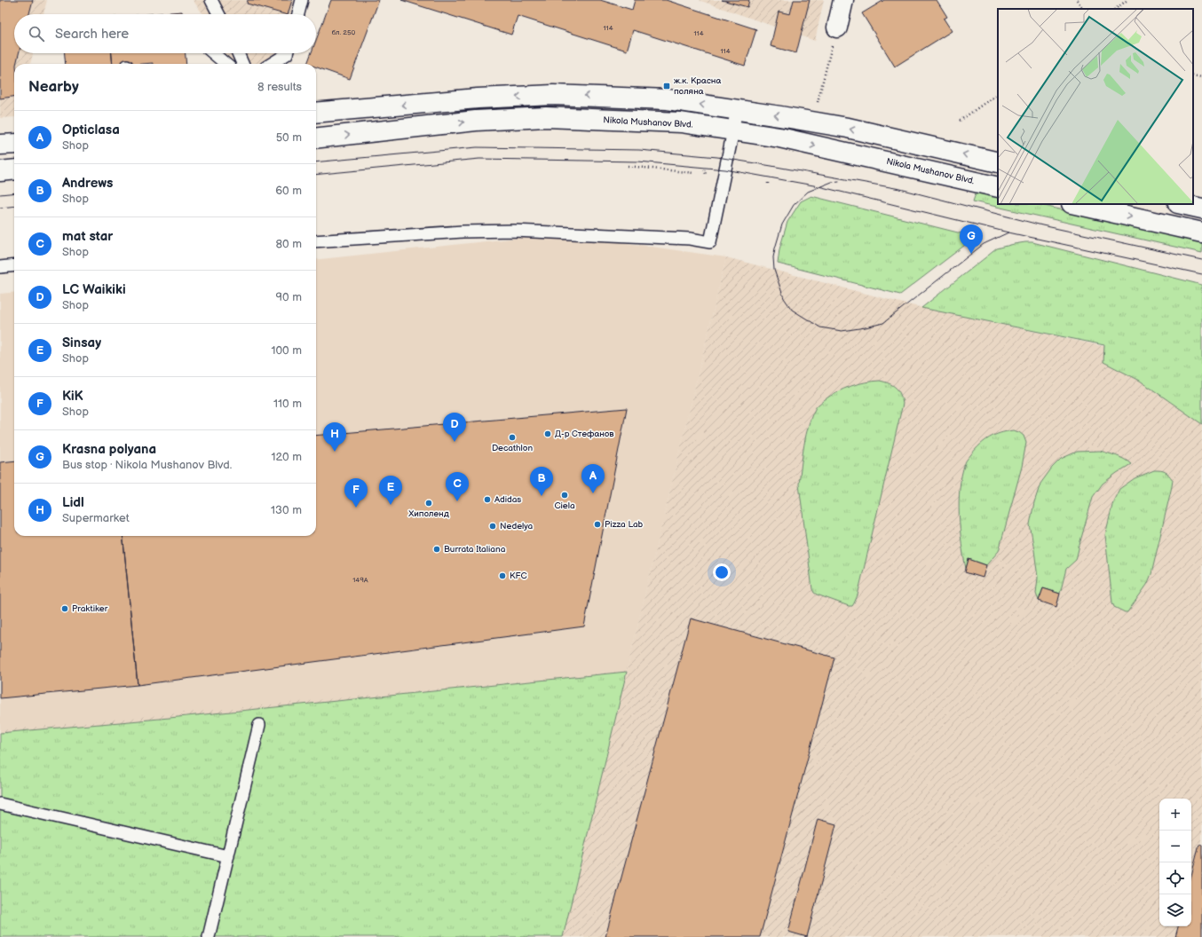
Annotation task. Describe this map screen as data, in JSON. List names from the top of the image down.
{
  "streets": {
    "main road": ["Nikola Mushanov Blvd."]
  },
  "places": {
    "transit": ["ж.к. Красна поляна"],
    "other": [
      "Д-р Стефанов",
      "Decathlon",
      "Ciela",
      "Adidas",
      "Хиполенд",
      "Pizza Lab",
      "Nedelya",
      "Burrata Italiana",
      "KFC",
      "Praktiker"
    ]
  },
  "house_numbers": [
    "114",
    "бл. 250",
    "114",
    "114",
    "149А"
  ],
  "page": {
    "search": "Search here",
    "heading": ["Nearby", "8 results"],
    "list": [
      {
        "mark": "A",
        "name": "Opticlasa",
        "note": "Shop",
        "value": "50 m"
      },
      {
        "mark": "B",
        "name": "Andrews",
        "note": "Shop",
        "value": "60 m"
      },
      {
        "mark": "C",
        "name": "mat star",
        "note": "Shop",
        "value": "80 m"
      },
      {
        "mark": "D",
        "name": "LC Waikiki",
        "note": "Shop",
        "value": "90 m"
      },
      {
        "mark": "E",
        "name": "Sinsay",
        "note": "Shop",
        "value": "100 m"
      },
      {
        "mark": "F",
        "name": "KiK",
        "note": "Shop",
        "value": "110 m"
      },
      {
        "mark": "G",
        "name": "Krasna polyana",
        "note": "Bus stop · Nikola Mushanov Blvd.",
        "value": "120 m"
      },
      {
        "mark": "H",
        "name": "Lidl",
        "note": "Supermarket",
        "value": "130 m"
      }
    ],
    "pins": [
      "G",
      "D",
      "H",
      "A",
      "B",
      "C",
      "E",
      "F"
    ],
    "map_buttons": ["+", "−"]
  }
}
